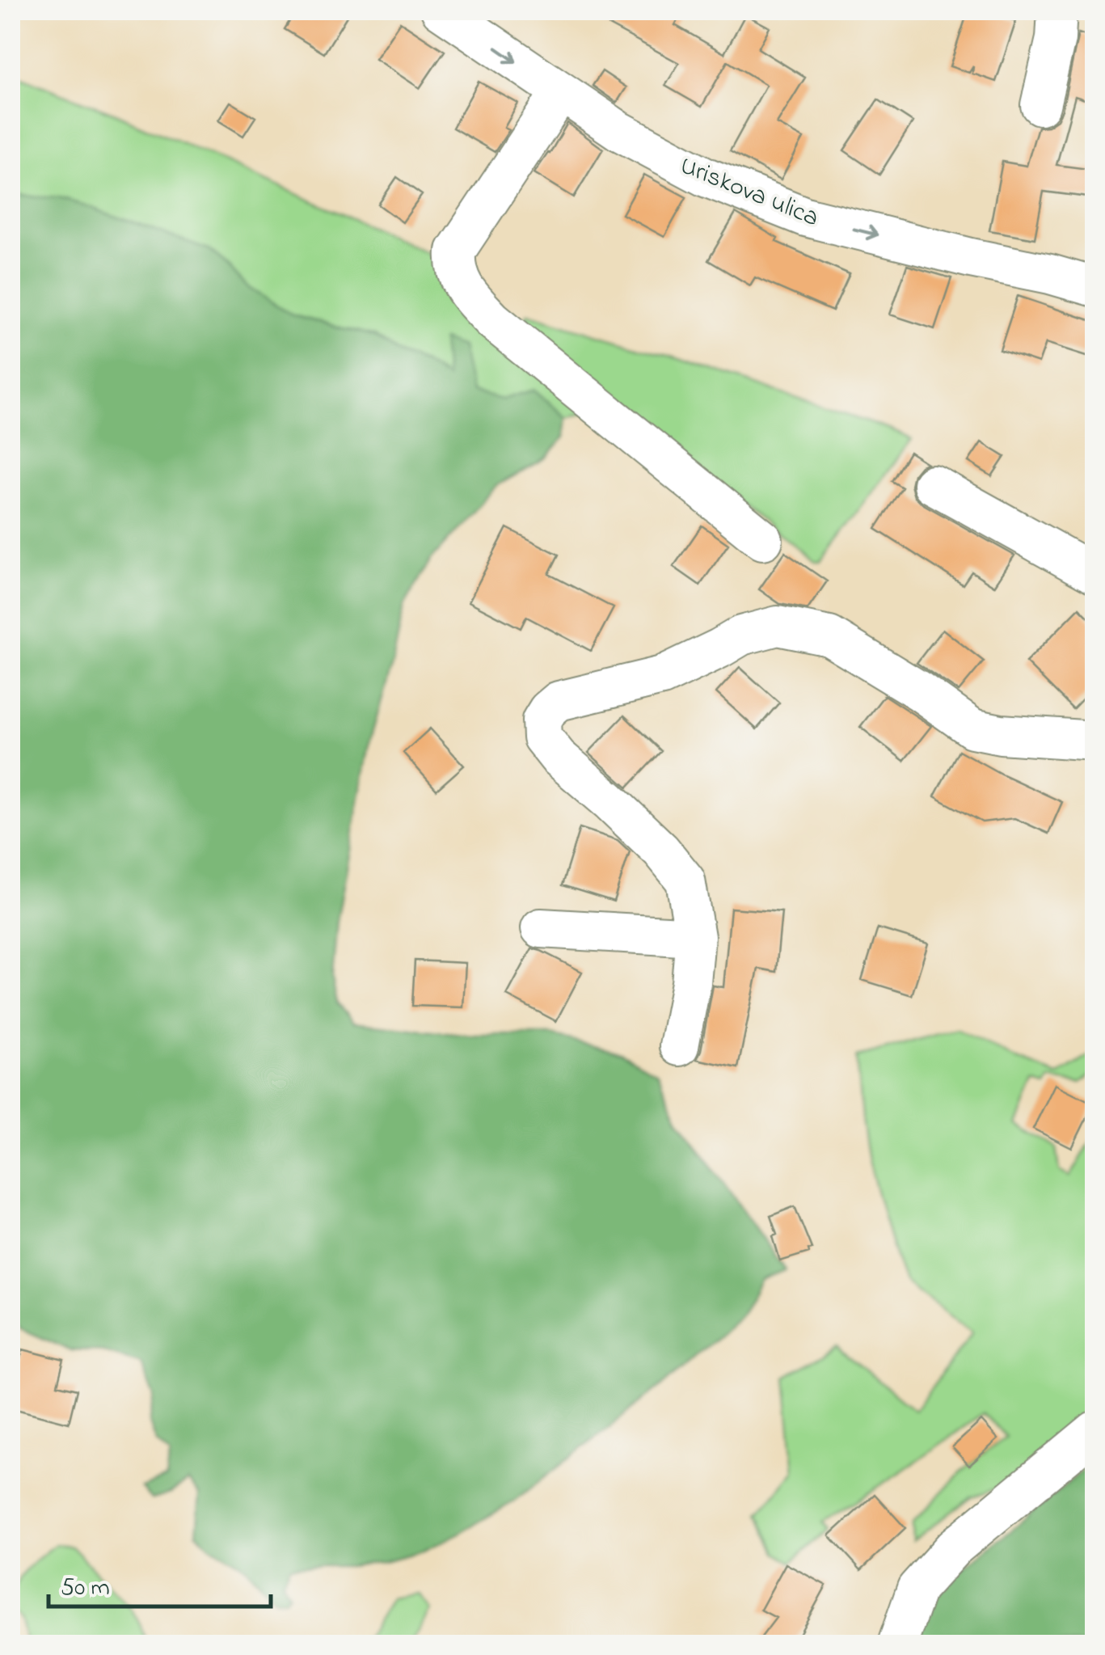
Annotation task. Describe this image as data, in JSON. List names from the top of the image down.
{
  "streets": {
    "street": ["Uriskova ulica"]
  },
  "one_way": ["Uriskova ulica"],
  "scale_bar": "50 m"
}
